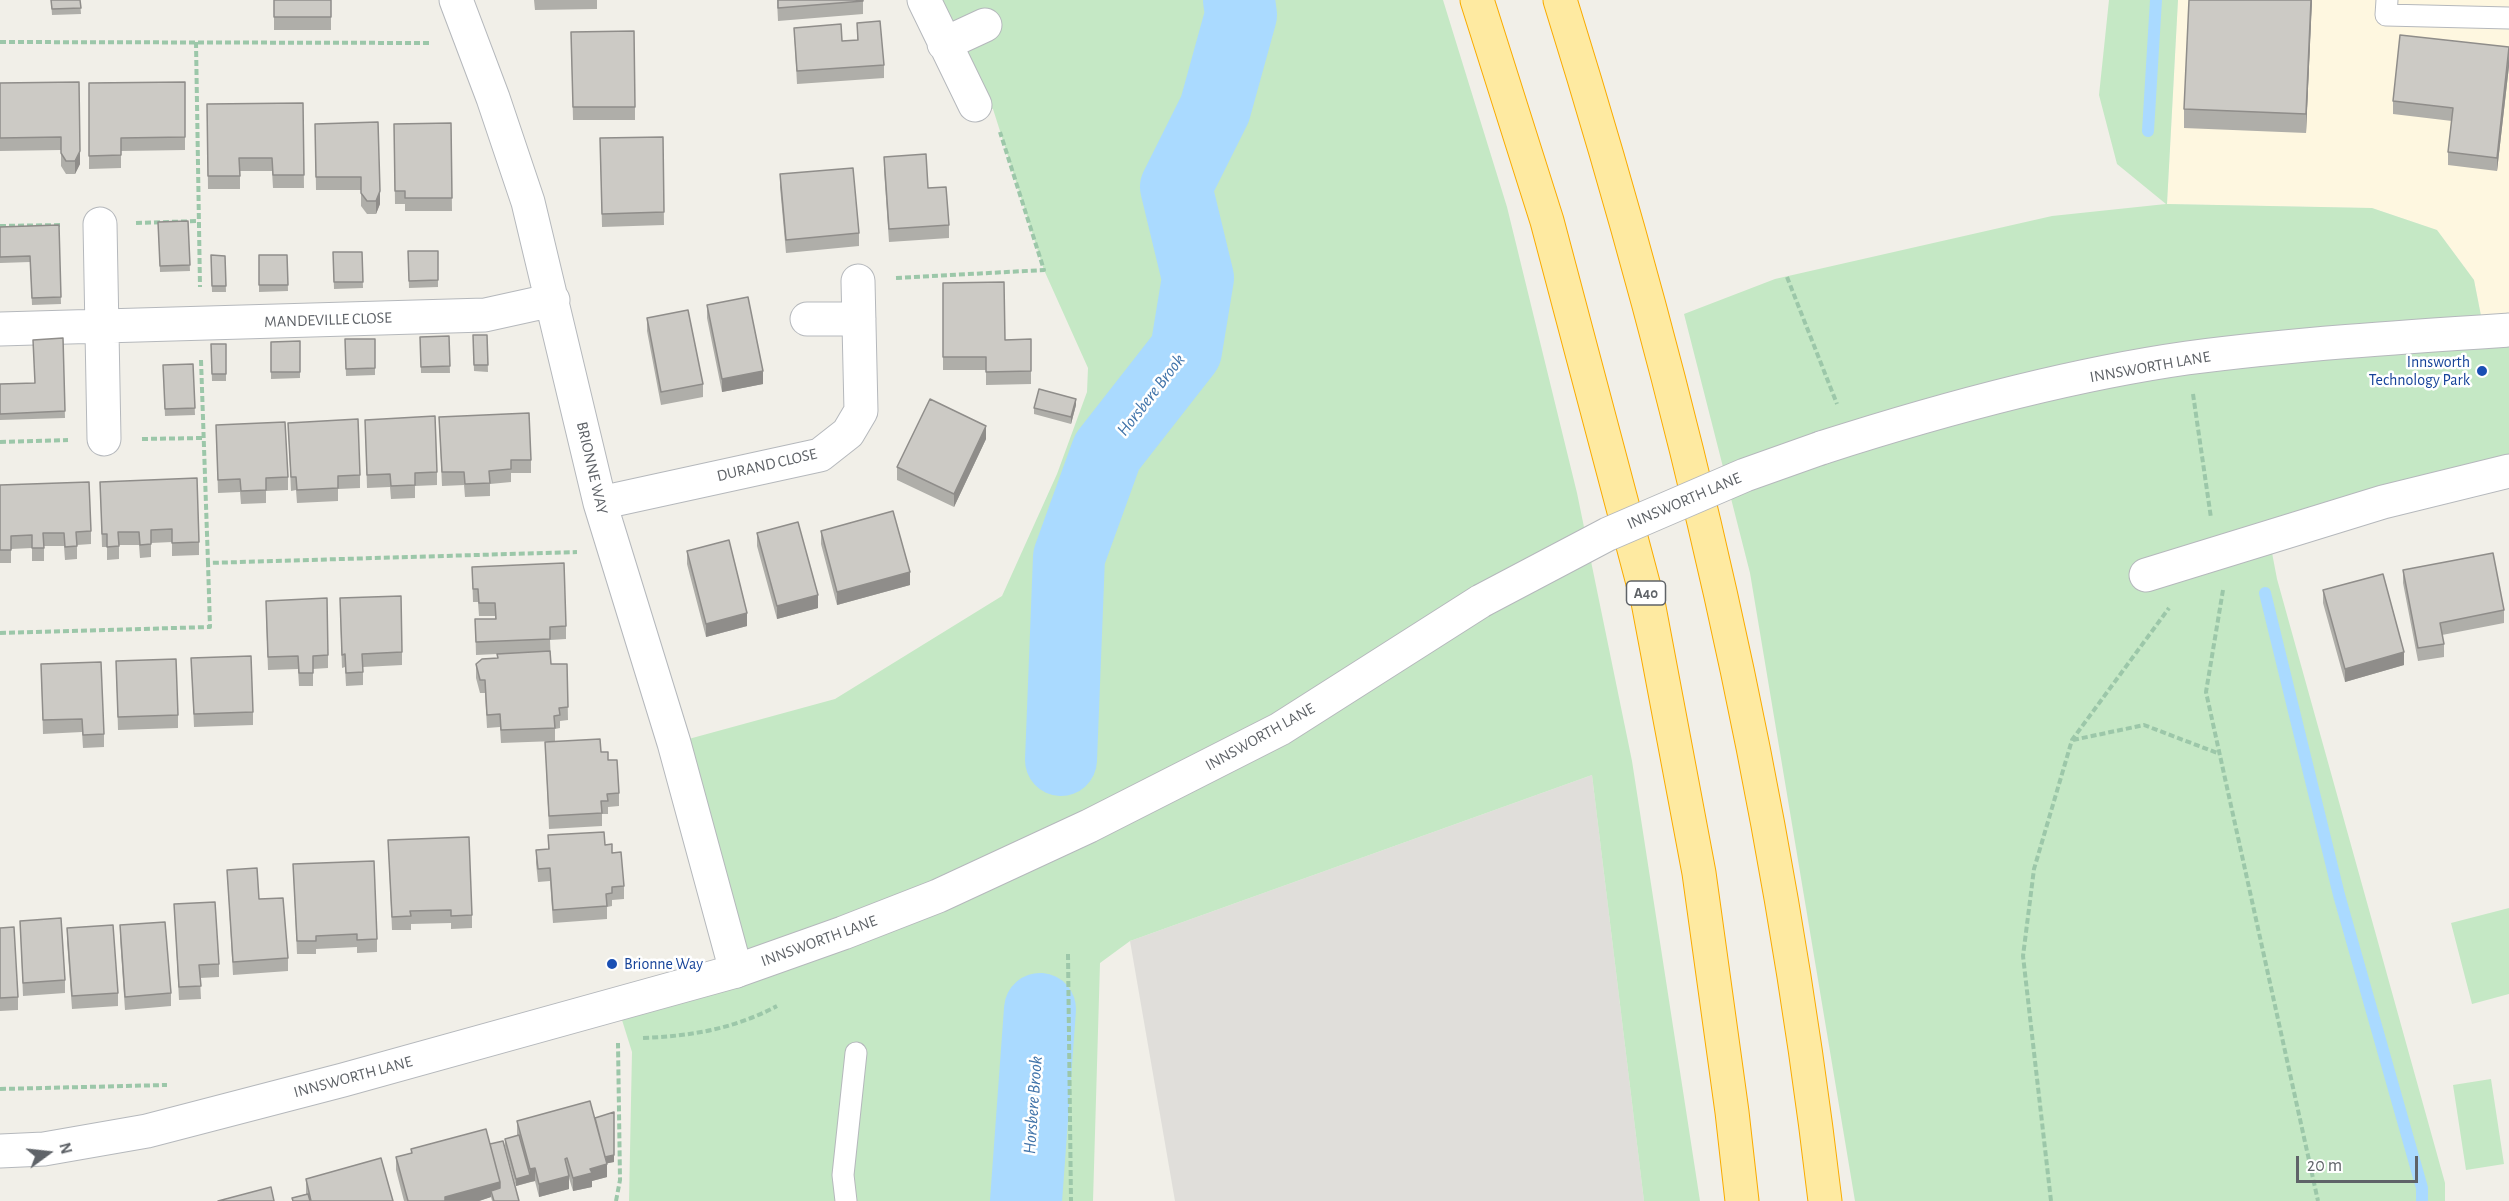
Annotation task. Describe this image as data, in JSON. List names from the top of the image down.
{
  "streets": {
    "highway": ["A40"],
    "street": [
      "MANDEVILLE CLOSE",
      "INNSWORTH LANE",
      "DURAND CLOSE",
      "BRIONNE WAY"
    ]
  },
  "crossings": [
    ["MANDEVILLE CLOSE", "BRIONNE WAY"],
    ["INNSWORTH LANE", "BRIONNE WAY"],
    ["DURAND CLOSE", "BRIONNE WAY"]
  ],
  "water": ["Horsbere Brook"],
  "places": ["Innsworth Technology Park", "Brionne Way"],
  "scale_bar": "20 m",
  "north": "right"
}
